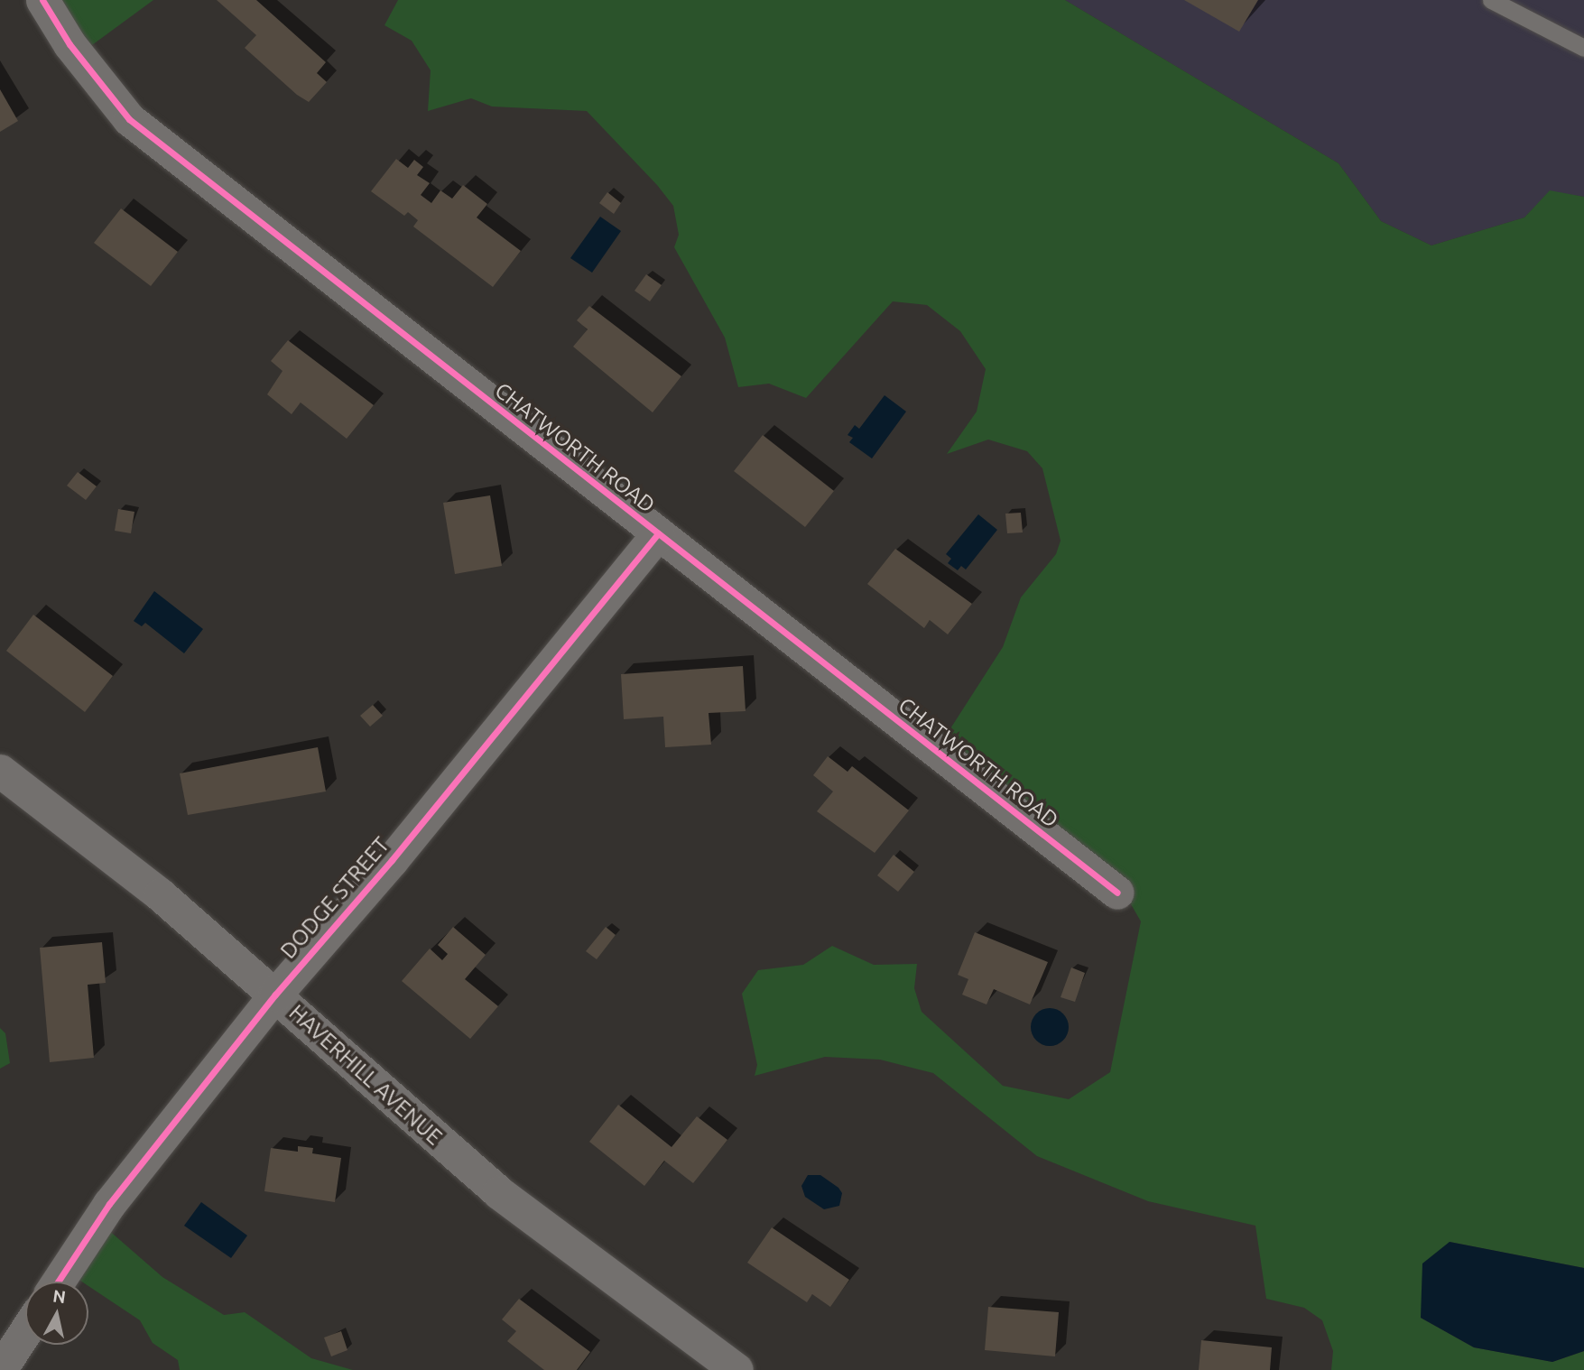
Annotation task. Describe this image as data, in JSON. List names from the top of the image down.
{
  "streets": {
    "street": ["CHATWORTH ROAD", "DODGE STREET", "HAVERHILL AVENUE"]
  },
  "crossings": [
    ["CHATWORTH ROAD", "DODGE STREET"],
    ["DODGE STREET", "HAVERHILL AVENUE"]
  ],
  "north": "top"
}
